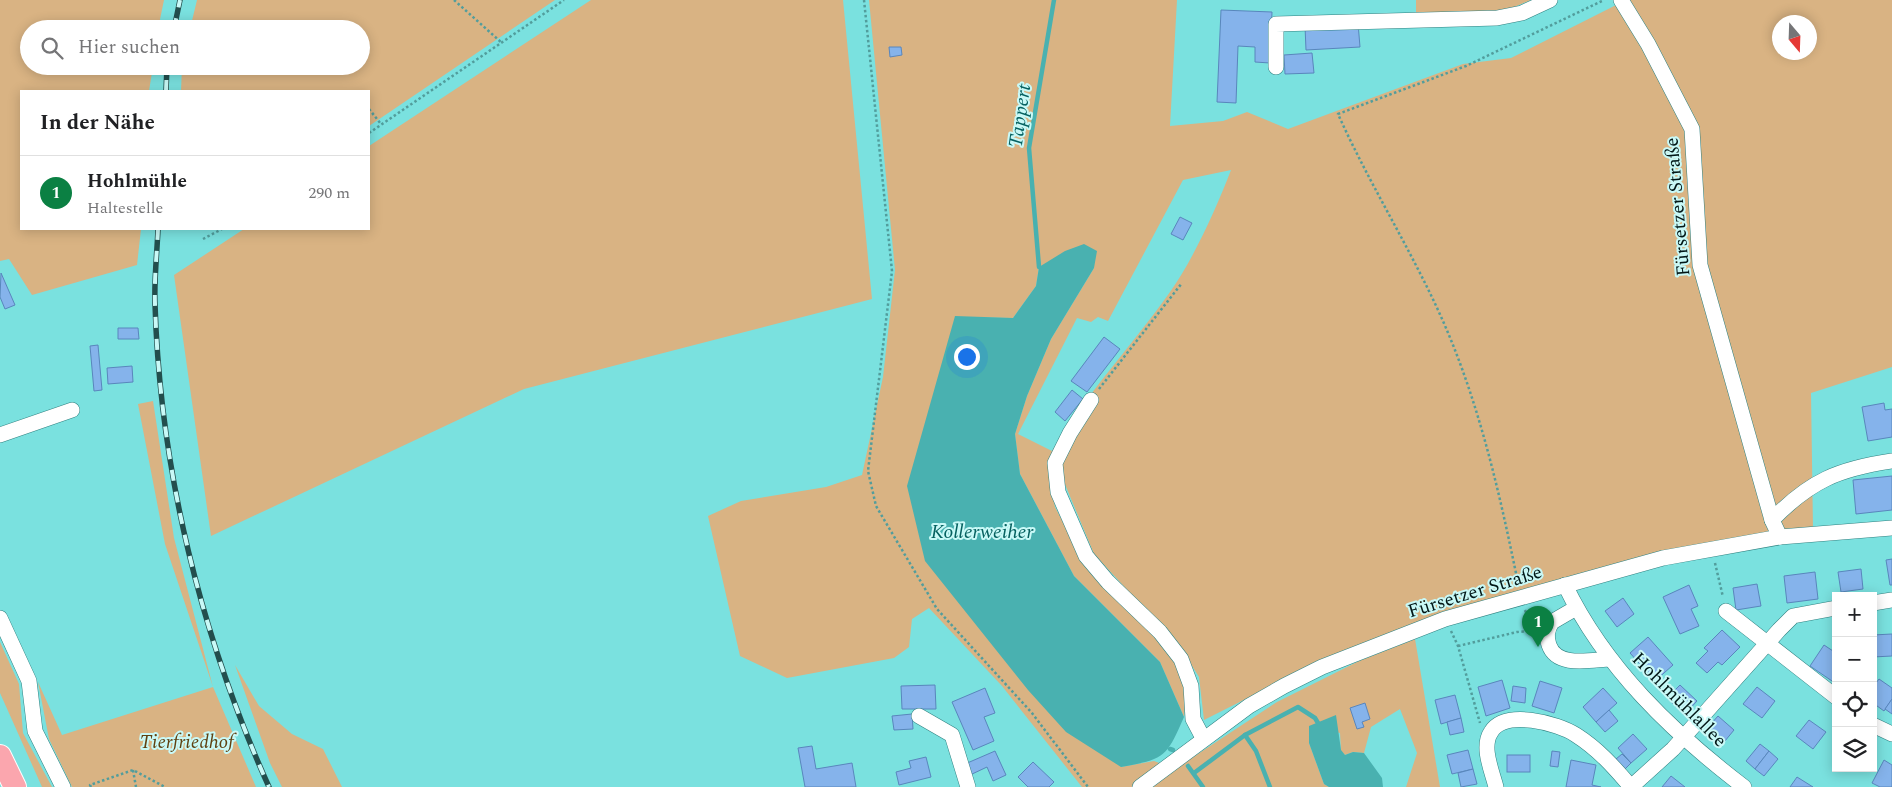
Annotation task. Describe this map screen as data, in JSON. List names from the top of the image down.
{
  "streets": {
    "street": ["Fürsetzer Straße", "Hohlmühlallee"]
  },
  "crossings": [
    ["Fürsetzer Straße", "Hohlmühlallee"]
  ],
  "water": ["Tappert", "Kollerweiher"],
  "parks": ["Tierfriedhof"],
  "north": "bottom",
  "page": {
    "search": "Hier suchen",
    "heading": "In der Nähe",
    "list": [
      {
        "mark": "1",
        "name": "Hohlmühle",
        "note": "Haltestelle",
        "value": "290 m"
      }
    ],
    "map_buttons": ["+", "−"],
    "pins": "1"
  }
}
